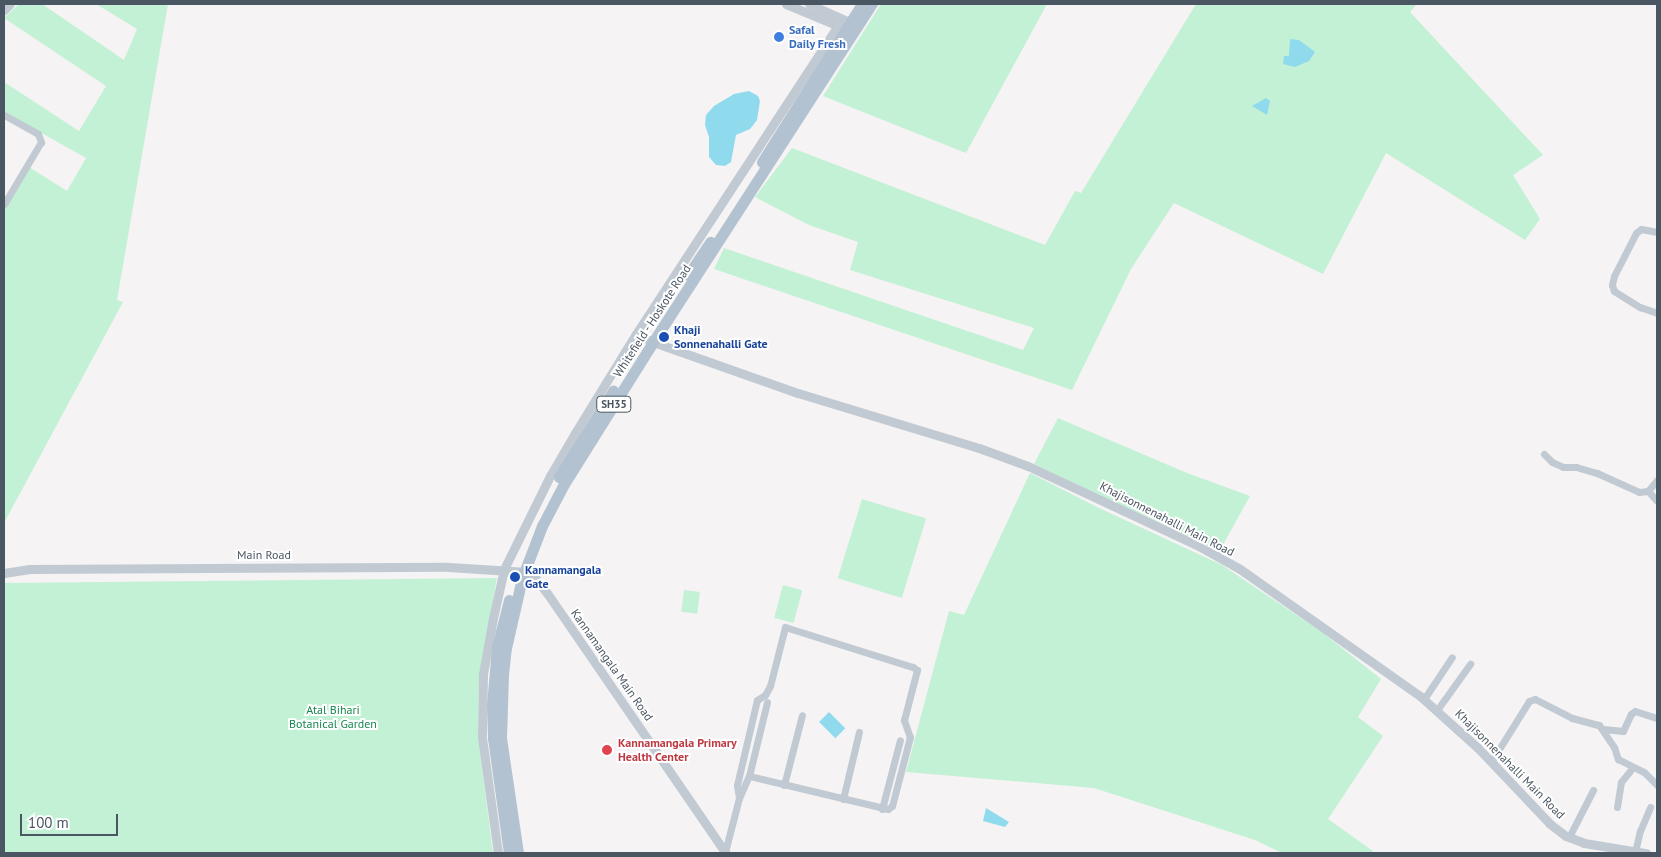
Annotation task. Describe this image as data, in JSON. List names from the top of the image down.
{
  "streets": {
    "main road": ["Whitefield - Hoskote Road", "SH35"],
    "street": ["Khajisonnenahalli Main Road", "Main Road", "Kannamangala Main Road"]
  },
  "crossings": [
    ["Whitefield - Hoskote Road", "Khajisonnenahalli Main Road"],
    ["Whitefield - Hoskote Road", "Main Road"],
    ["Whitefield - Hoskote Road", "Kannamangala Main Road"],
    ["Main Road", "Kannamangala Main Road"]
  ],
  "parks": ["Atal Bihari Botanical Garden"],
  "places": [
    "Safal Daily Fresh",
    "Khaji Sonnenahalli Gate",
    "Kannamangala Gate",
    "Kannamangala Primary Health Center"
  ],
  "scale_bar": "100 m"
}
